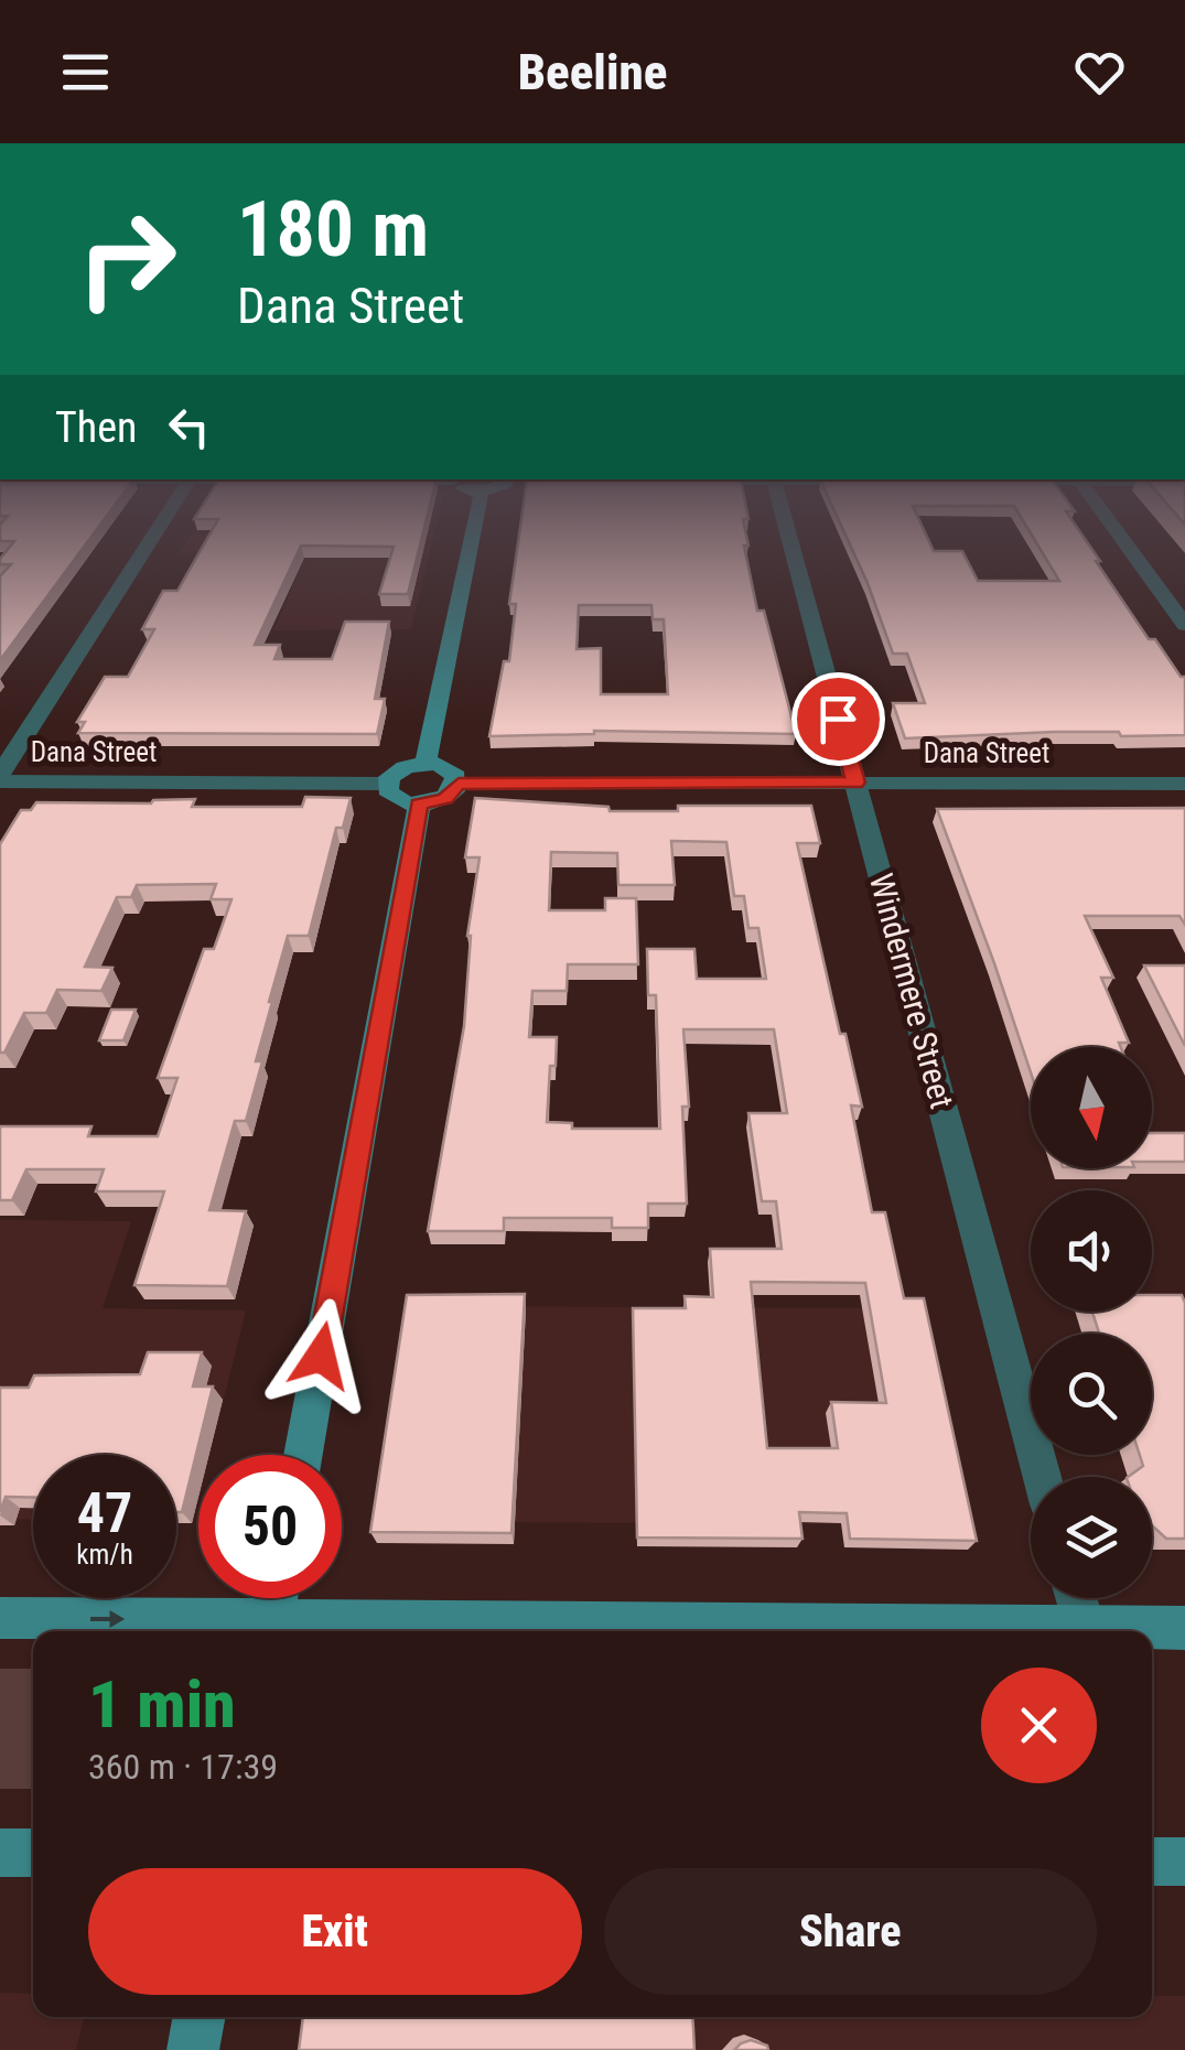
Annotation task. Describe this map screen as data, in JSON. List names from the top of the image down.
{
  "streets": {
    "street": ["Dana Street", "Windermere Street"]
  },
  "crossings": [
    ["Dana Street", "Windermere Street"]
  ],
  "north": "bottom",
  "page": {
    "header": "Beeline",
    "turn": ["180 m", "Dana Street"],
    "then": "Then",
    "speed": "47 km/h",
    "limit": "50",
    "heading": ["1 min", "360 m · 17:39"],
    "buttons": ["Exit", "Share"]
  }
}
